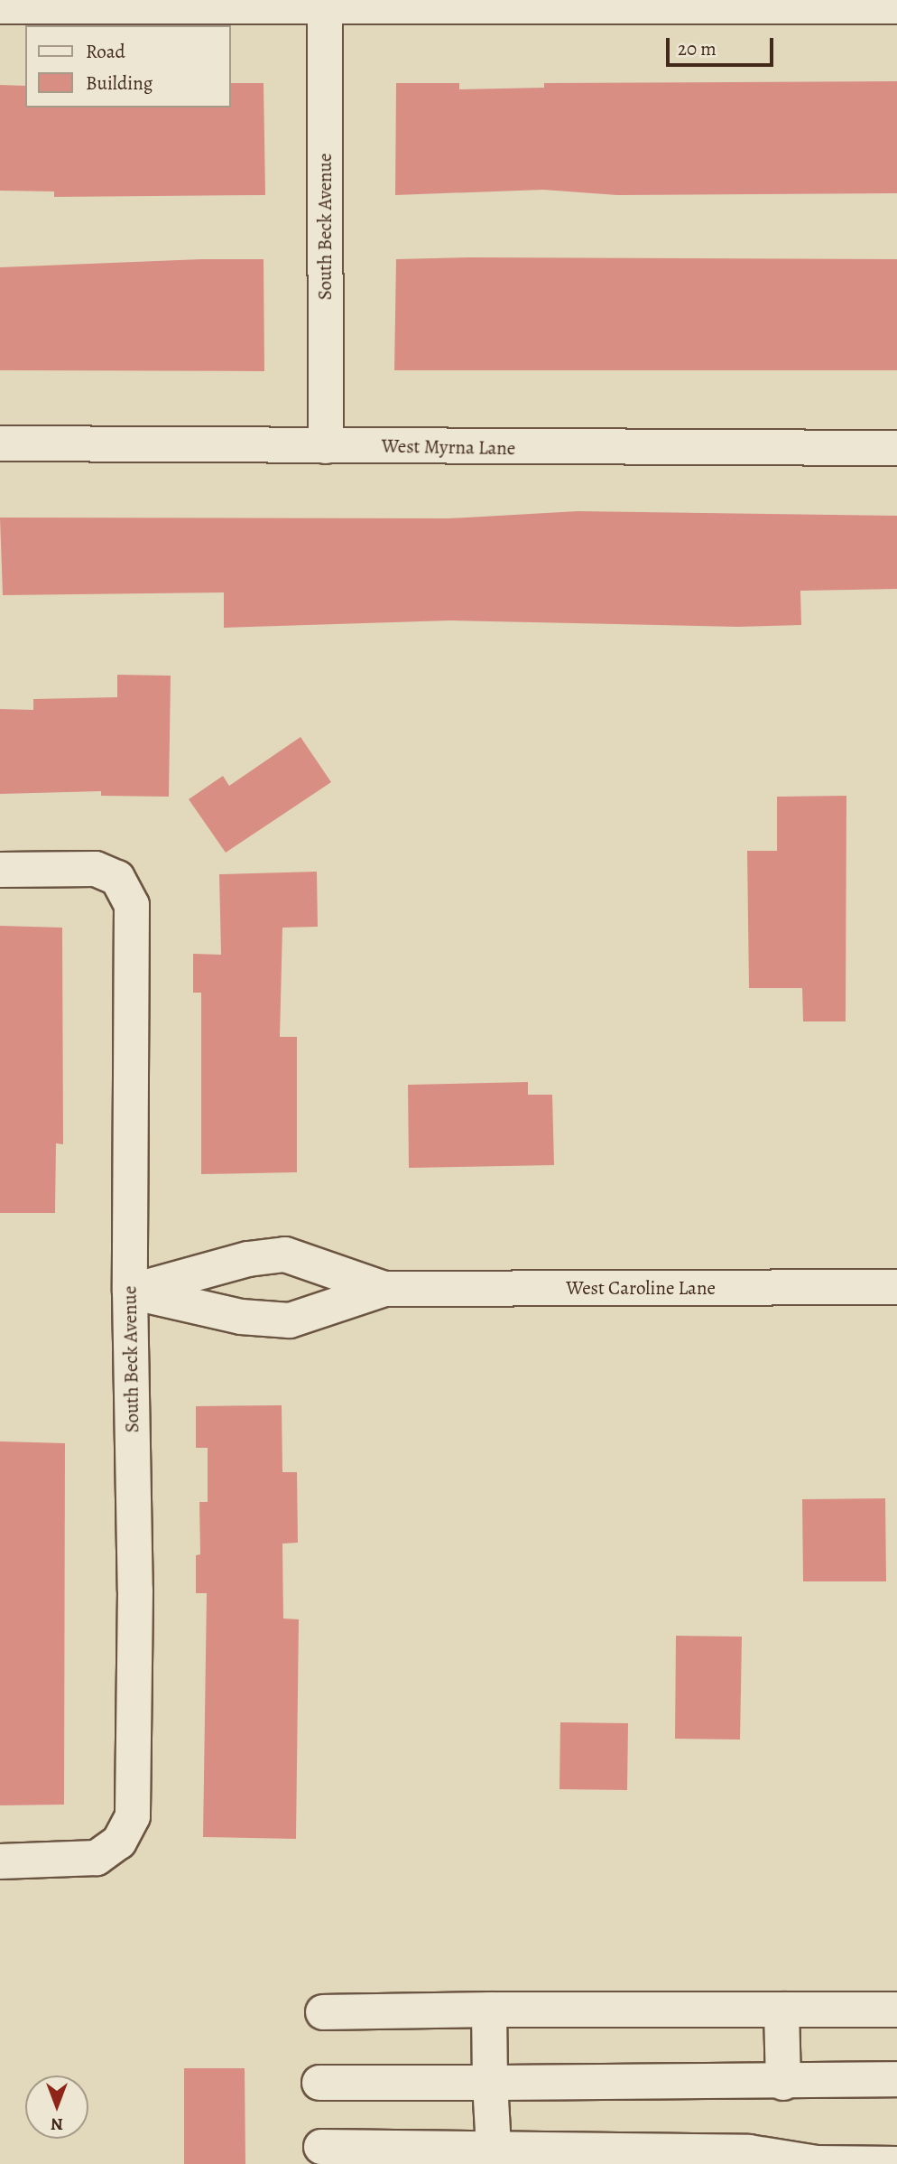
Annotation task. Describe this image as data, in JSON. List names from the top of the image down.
{
  "streets": {
    "street": ["South Beck Avenue", "West Myrna Lane", "West Caroline Lane"]
  },
  "crossings": [
    ["South Beck Avenue", "West Myrna Lane"],
    ["South Beck Avenue", "West Caroline Lane"]
  ],
  "legend": ["Road", "Building"],
  "scale_bar": "20 m",
  "north": "bottom"
}
